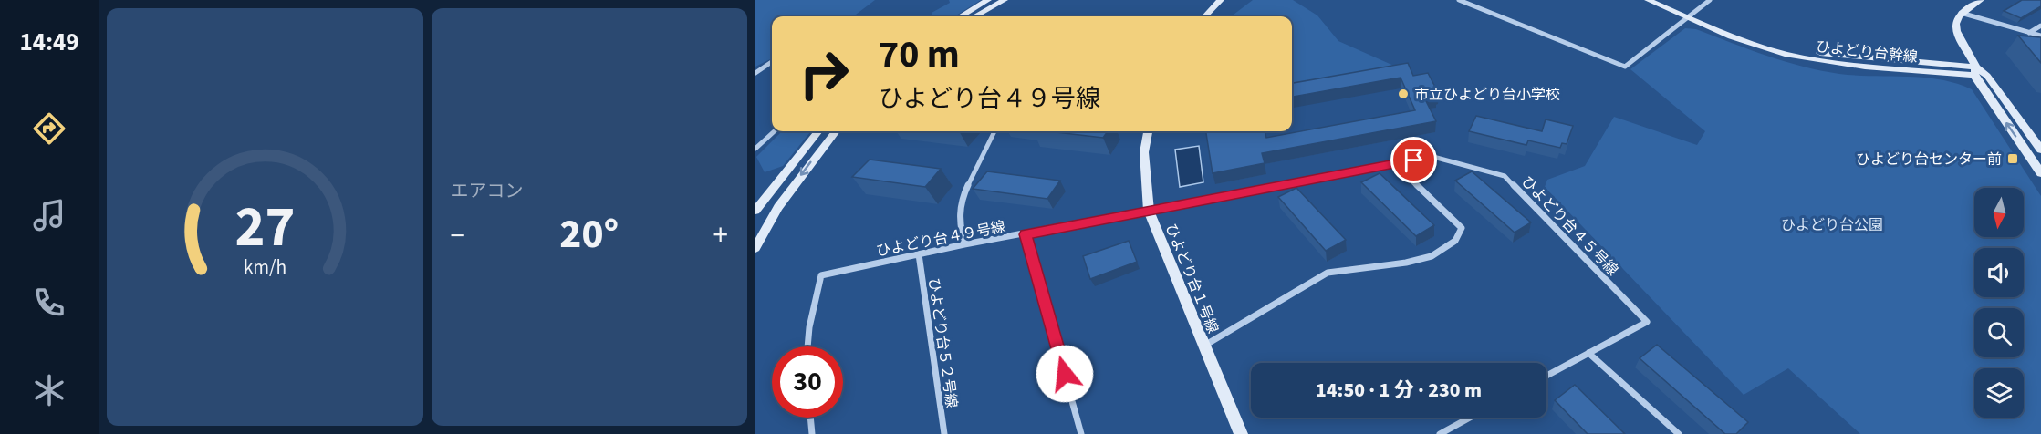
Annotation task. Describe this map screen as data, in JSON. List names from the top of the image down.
{
  "streets": {
    "street": [
      "ひよどり台幹線",
      "ひよどり台４５号線",
      "ひよどり台４９号線",
      "ひよどり台１号線",
      "ひよどり台５２号線"
    ]
  },
  "crossings": [
    ["ひよどり台４５号線", "ひよどり台４９号線"],
    ["ひよどり台４５号線", "ひよどり台１号線"],
    ["ひよどり台４９号線", "ひよどり台１号線"],
    ["ひよどり台４９号線", "ひよどり台５２号線"]
  ],
  "parks": ["ひよどり台公園"],
  "places": {
    "other": ["市立ひよどり台小学校"],
    "transit": ["ひよどり台センター前"]
  },
  "north": "bottom",
  "page": {
    "tabs": "14:49",
    "tile": "エアコン",
    "turn": ["70 m", "ひよどり台４９号線"],
    "heat": ["−", "20°", "+"],
    "limit": "30",
    "trip": "14:50 · 1 分 · 230 m",
    "gauge": ["27", "km/h"]
  }
}
